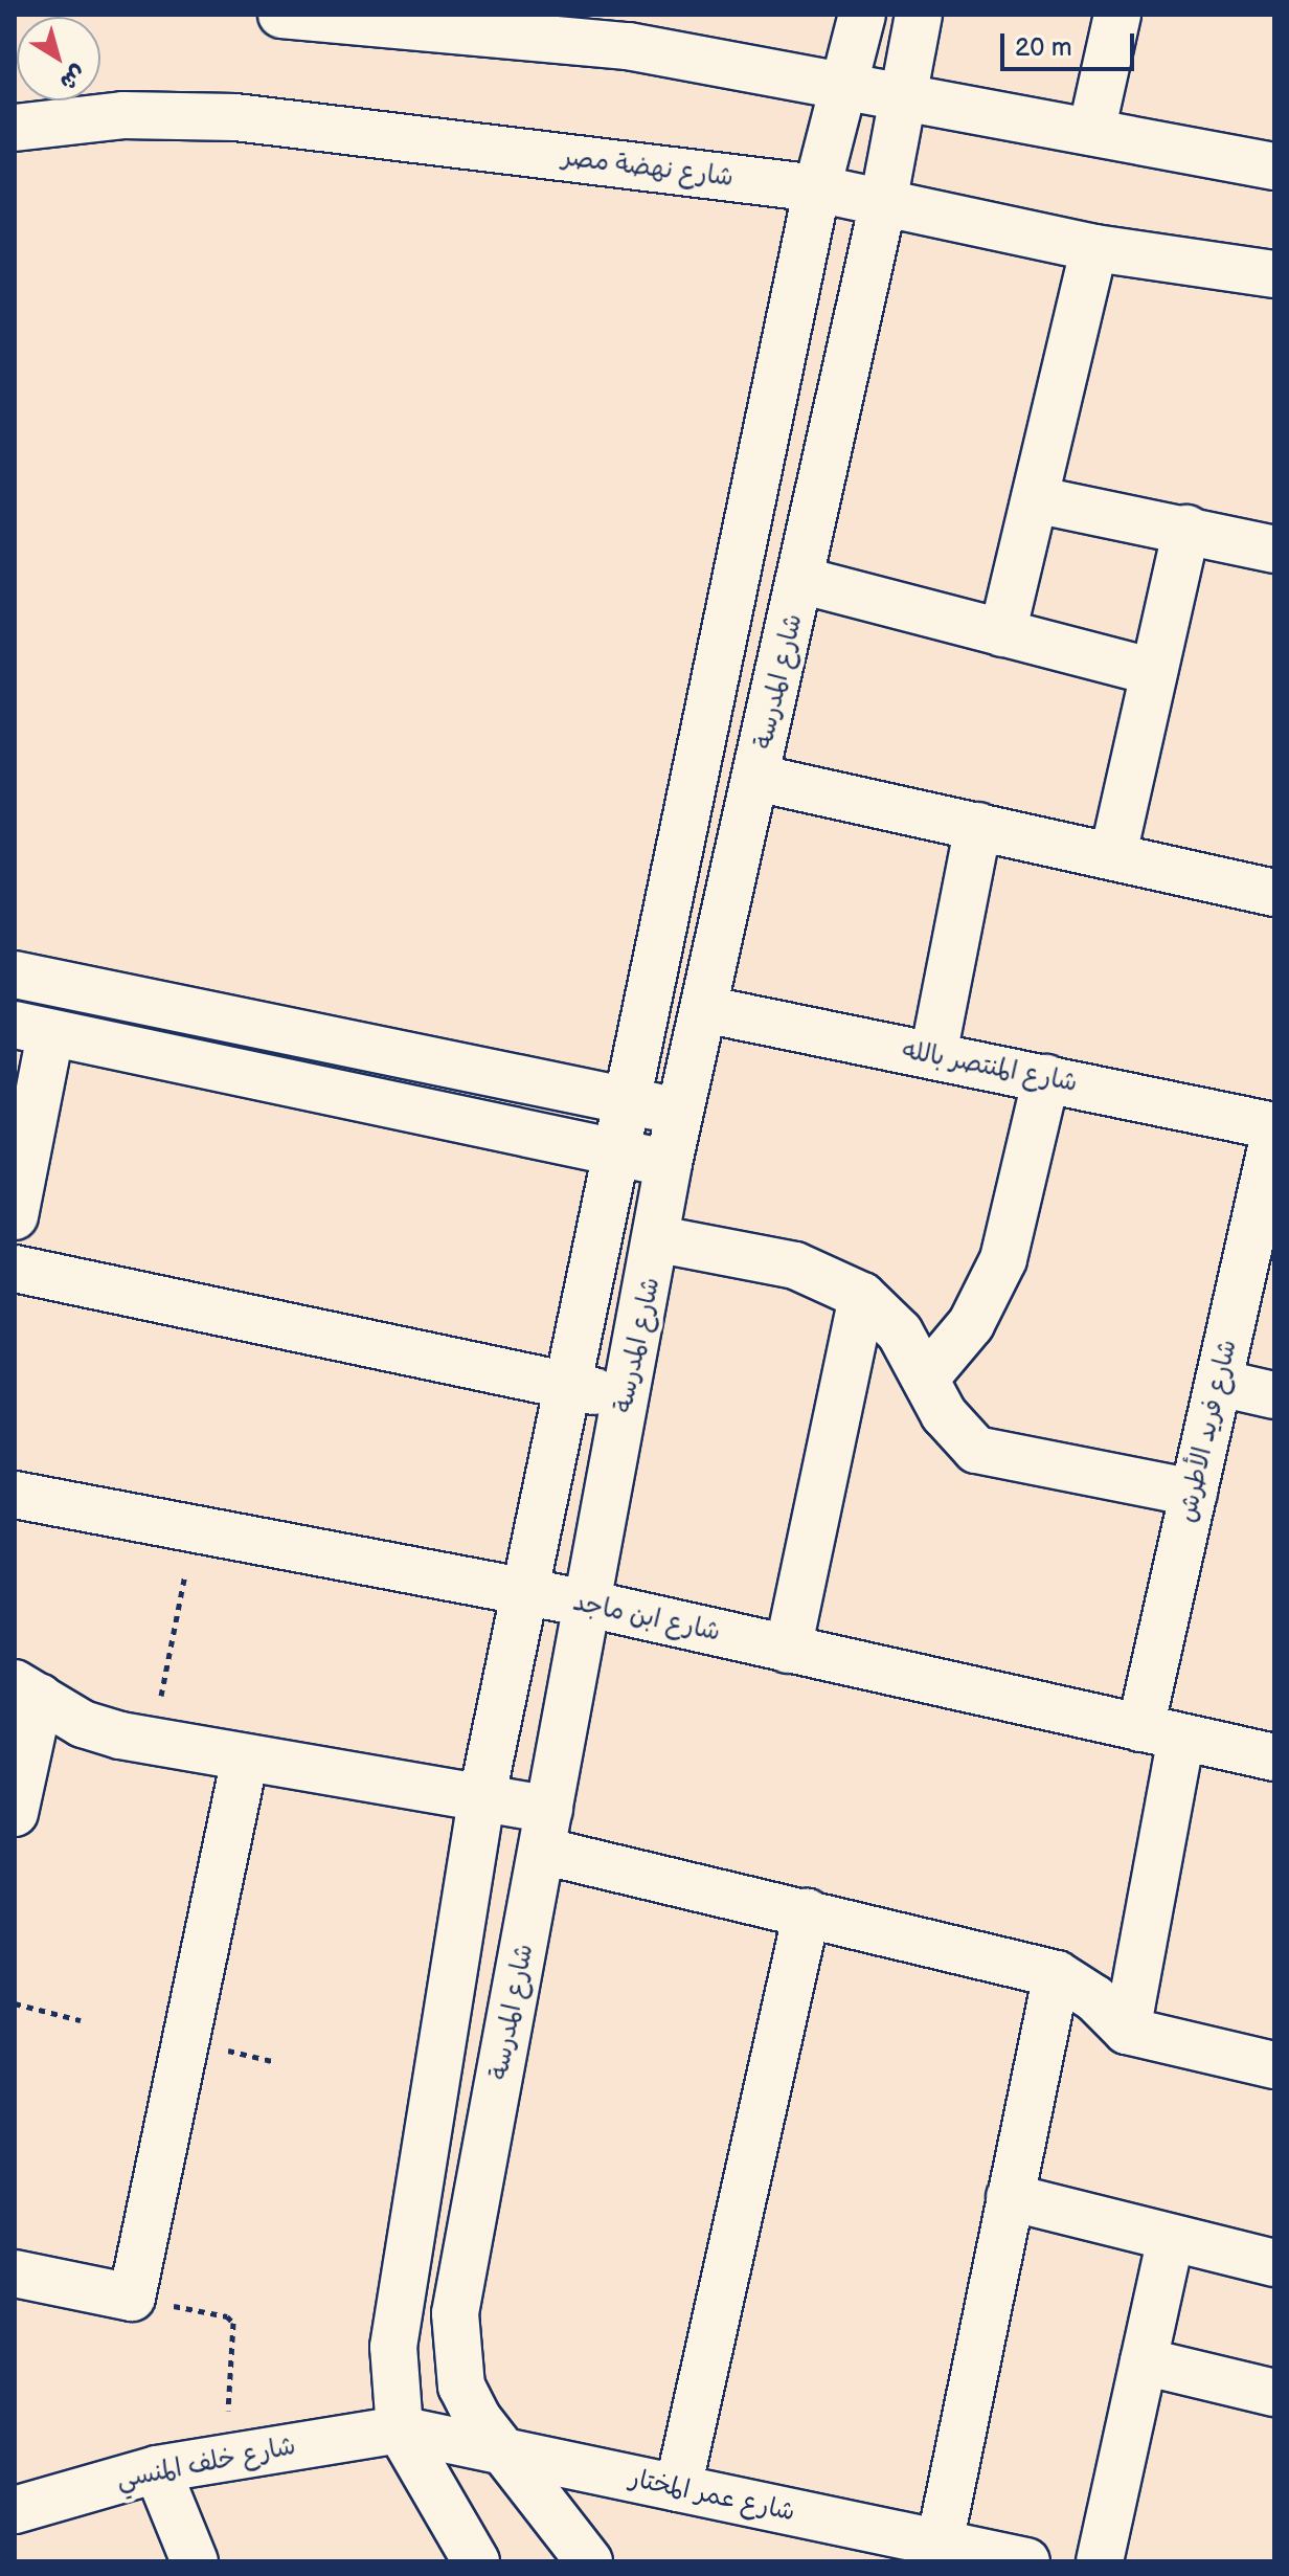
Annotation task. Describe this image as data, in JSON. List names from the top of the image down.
{
  "streets": {
    "street": [
      "شارع نهضة مصر",
      "شارع المدرسة",
      "شارع المنتصر بالله",
      "شارع فريد الأطرش",
      "شارع ابن ماجد",
      "شارع خلف المنسي",
      "شارع عمر المختار"
    ]
  },
  "crossings": [
    ["شارع نهضة مصر", "شارع المدرسة"],
    ["شارع المدرسة", "شارع المنتصر بالله"],
    ["شارع المدرسة", "شارع ابن ماجد"],
    ["شارع المدرسة", "شارع عمر المختار"],
    ["شارع فريد الأطرش", "شارع ابن ماجد"],
    ["شارع خلف المنسي", "شارع عمر المختار"]
  ],
  "scale_bar": "20 m",
  "north": "bottom right"
}
